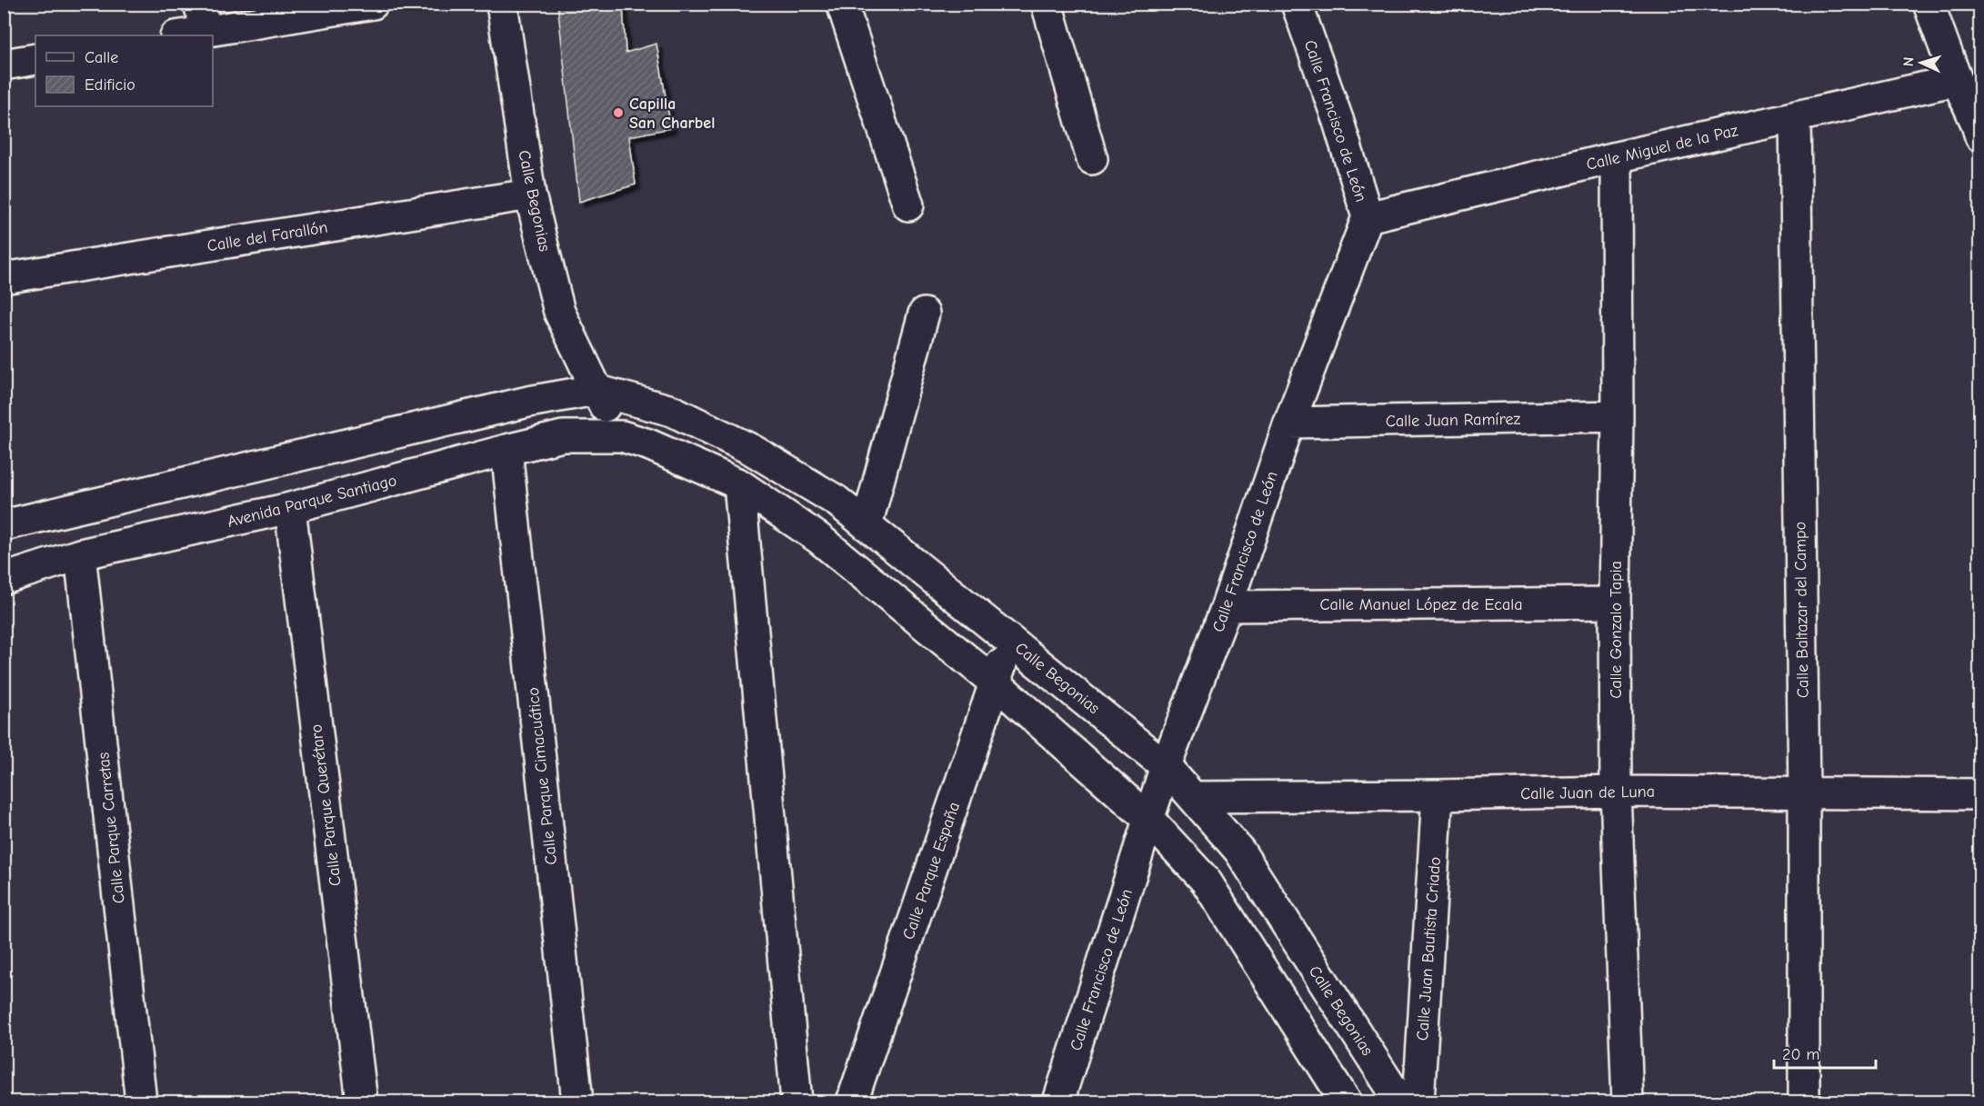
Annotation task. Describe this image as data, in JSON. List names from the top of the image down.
{
  "streets": {
    "street": [
      "Calle Francisco de León",
      "Calle Miguel de la Paz",
      "Calle Begonias",
      "Calle del Farallón",
      "Calle Juan Ramírez",
      "Avenida Parque Santiago",
      "Calle Manuel López de Ecala",
      "Calle Baltazar del Campo",
      "Calle Gonzalo Tapia",
      "Calle Parque Cimacuático",
      "Calle Juan de Luna",
      "Calle Parque Querétaro",
      "Calle Parque Carretas",
      "Calle Parque España",
      "Calle Juan Bautista Criado"
    ]
  },
  "crossings": [
    ["Calle Francisco de León", "Calle Miguel de la Paz"],
    ["Calle Francisco de León", "Calle Begonias"],
    ["Calle Francisco de León", "Calle Juan Ramírez"],
    ["Calle Francisco de León", "Calle Manuel López de Ecala"],
    ["Calle Miguel de la Paz", "Calle Baltazar del Campo"],
    ["Calle Miguel de la Paz", "Calle Gonzalo Tapia"],
    ["Calle Begonias", "Calle del Farallón"],
    ["Calle Begonias", "Avenida Parque Santiago"],
    ["Calle Begonias", "Calle Juan de Luna"],
    ["Calle Begonias", "Calle Parque España"],
    ["Calle Juan Ramírez", "Calle Gonzalo Tapia"],
    ["Avenida Parque Santiago", "Calle Parque Cimacuático"],
    ["Avenida Parque Santiago", "Calle Parque Querétaro"],
    ["Avenida Parque Santiago", "Calle Parque Carretas"],
    ["Calle Manuel López de Ecala", "Calle Gonzalo Tapia"],
    ["Calle Baltazar del Campo", "Calle Juan de Luna"],
    ["Calle Gonzalo Tapia", "Calle Juan de Luna"],
    ["Calle Juan de Luna", "Calle Juan Bautista Criado"]
  ],
  "places": ["Capilla San Charbel"],
  "legend": ["Calle", "Edificio"],
  "scale_bar": "20 m",
  "north": "left"
}
